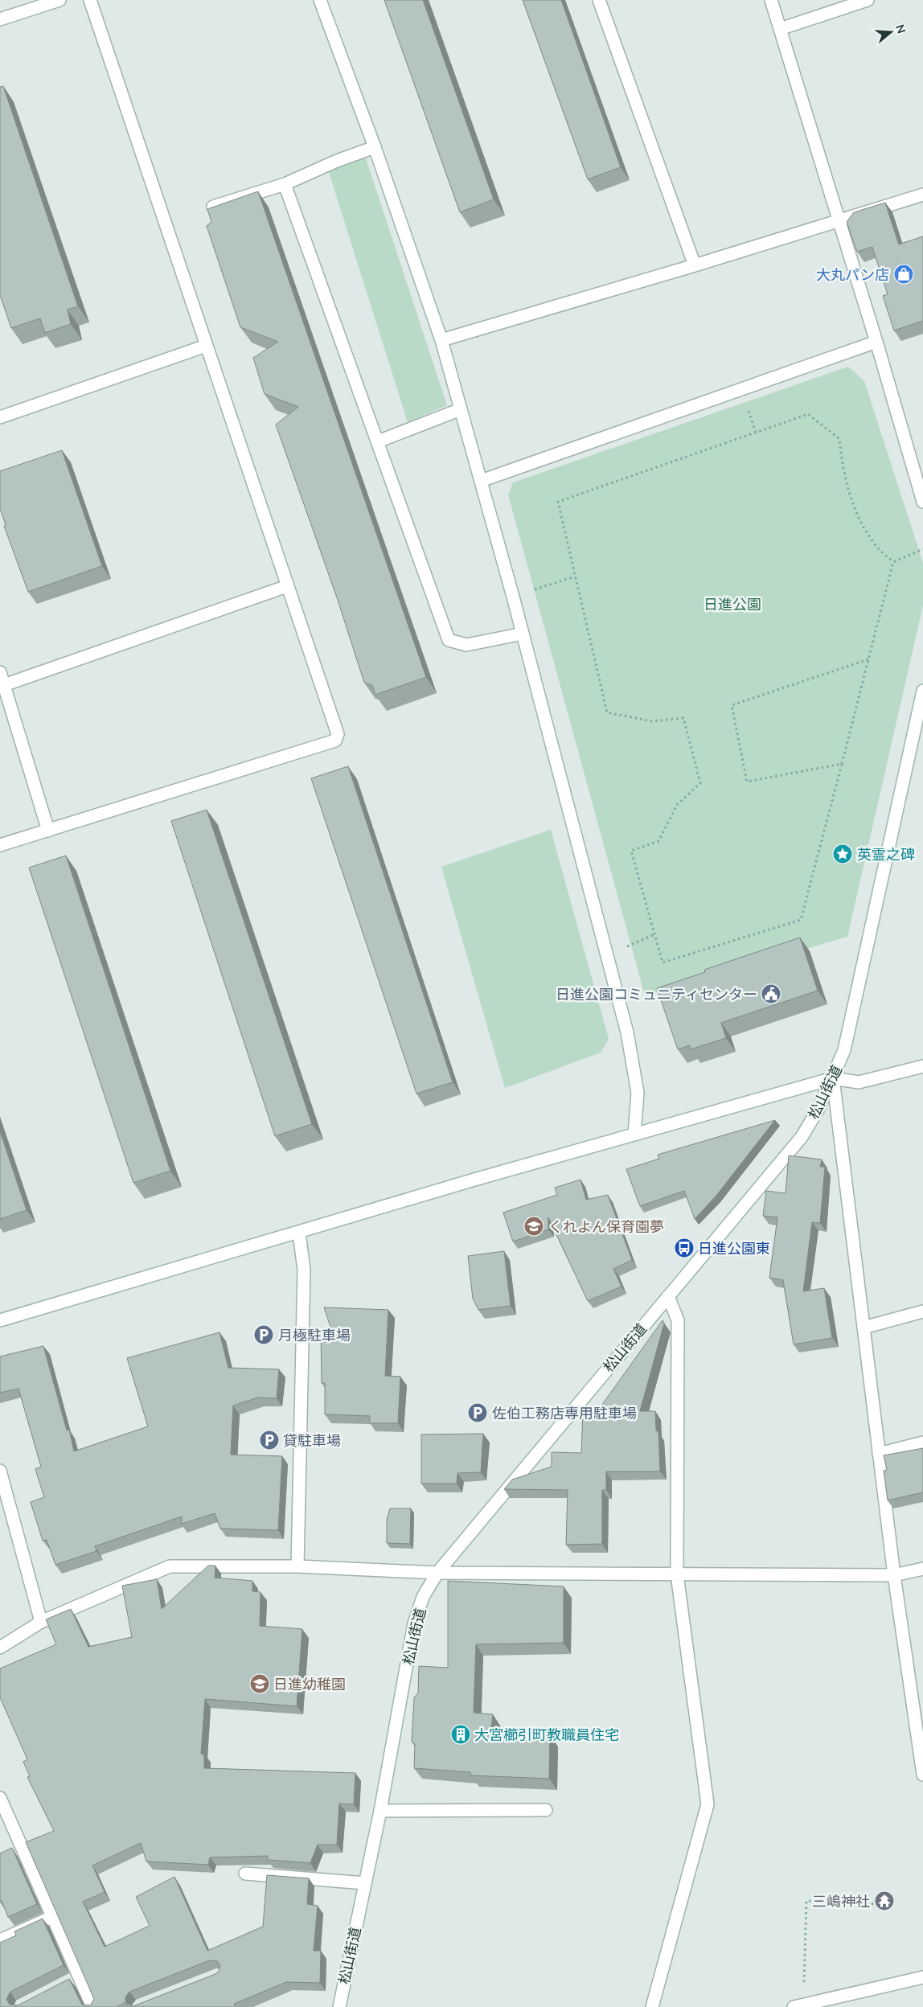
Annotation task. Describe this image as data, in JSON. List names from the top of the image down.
{
  "streets": {
    "street": ["松山街道"]
  },
  "parks": ["日進公園"],
  "places": {
    "shop": ["大丸パン店"],
    "place": ["英霊之碑"],
    "public building": ["日進公園コミュニティセンター"],
    "school or university": ["くれよん保育園夢", "日進幼稚園"],
    "bus stop": ["日進公園東"],
    "parking": ["月極駐車場", "佐伯工務店専用駐車場", "貸駐車場"],
    "building": ["大宮櫛引町教職員住宅"],
    "temple": ["三嶋神社"]
  },
  "north": "right"
}
